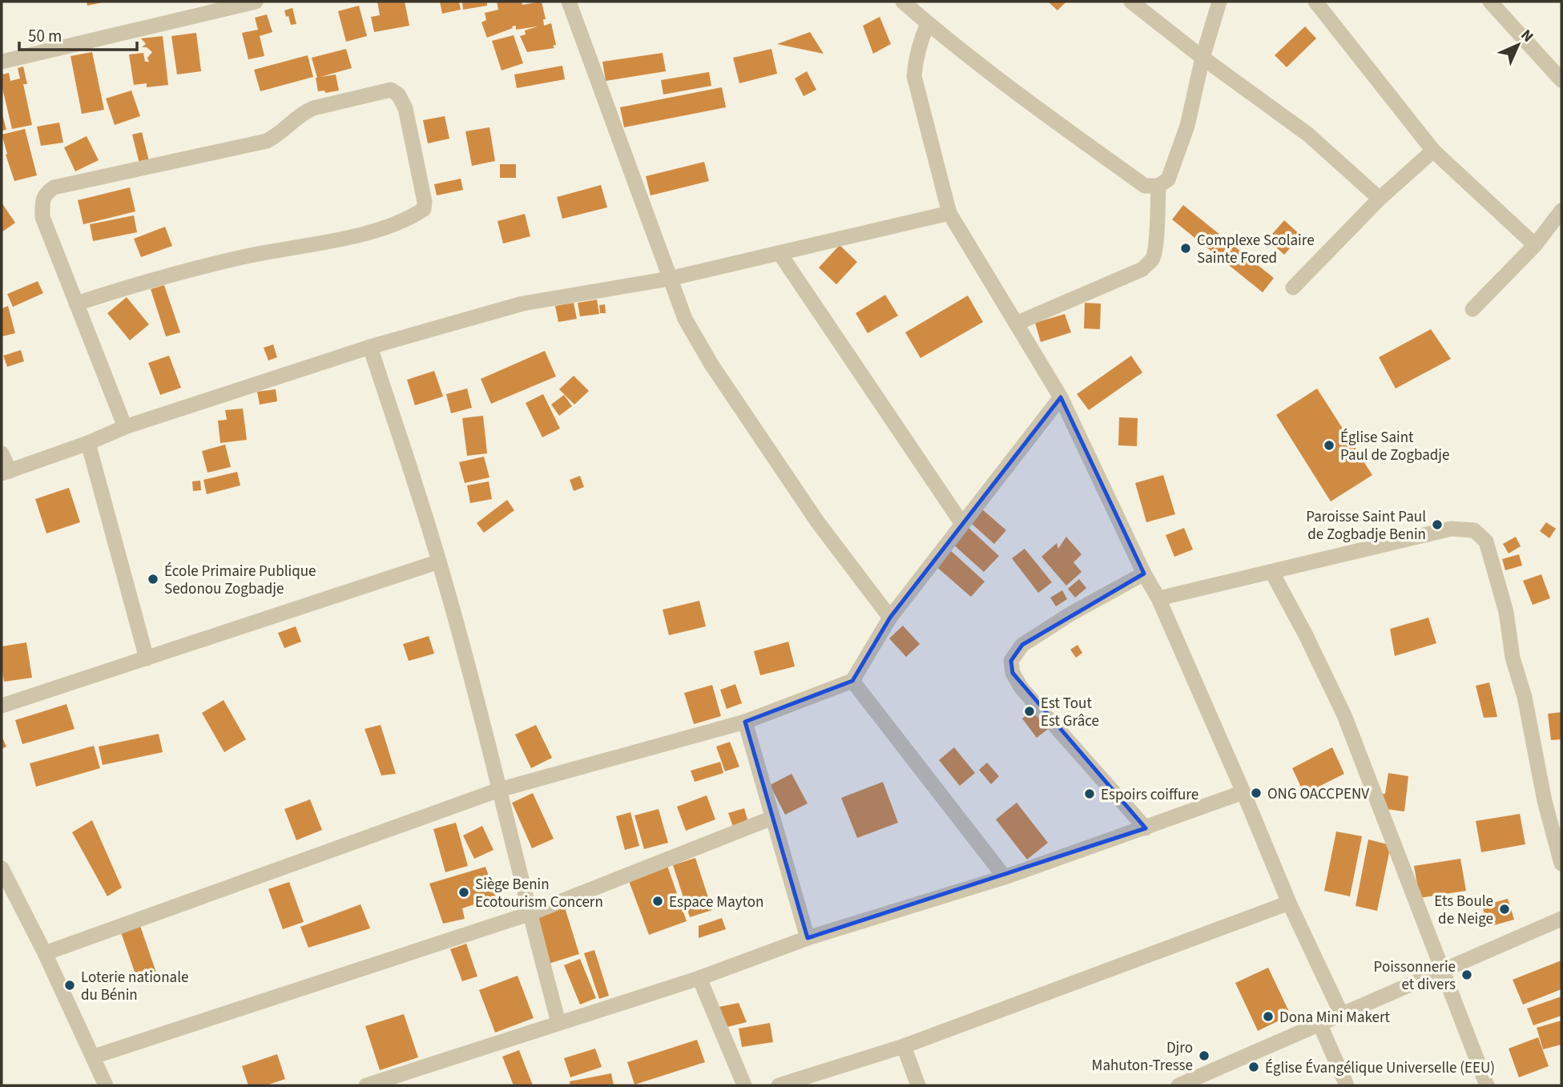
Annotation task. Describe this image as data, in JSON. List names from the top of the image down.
{
  "places": [
    "Complexe Scolaire Sainte Fored",
    "Église Saint Paul de Zogbadje",
    "Paroisse Saint Paul de Zogbadje Benin",
    "École Primaire Publique Sedonou Zogbadje",
    "Est Tout Est Grâce",
    "ONG OACCPENV",
    "Espoirs coiffure",
    "Siège Benin Ecotourism Concern",
    "Espace Mayton",
    "Ets Boule de Neige",
    "Poissonnerie et divers",
    "Loterie nationale du Bénin",
    "Dona Mini Makert",
    "Djro Mahuton-Tresse",
    "Église Évangélique Universelle (EEU)"
  ],
  "scale_bar": "50 m",
  "north": "top right"
}
